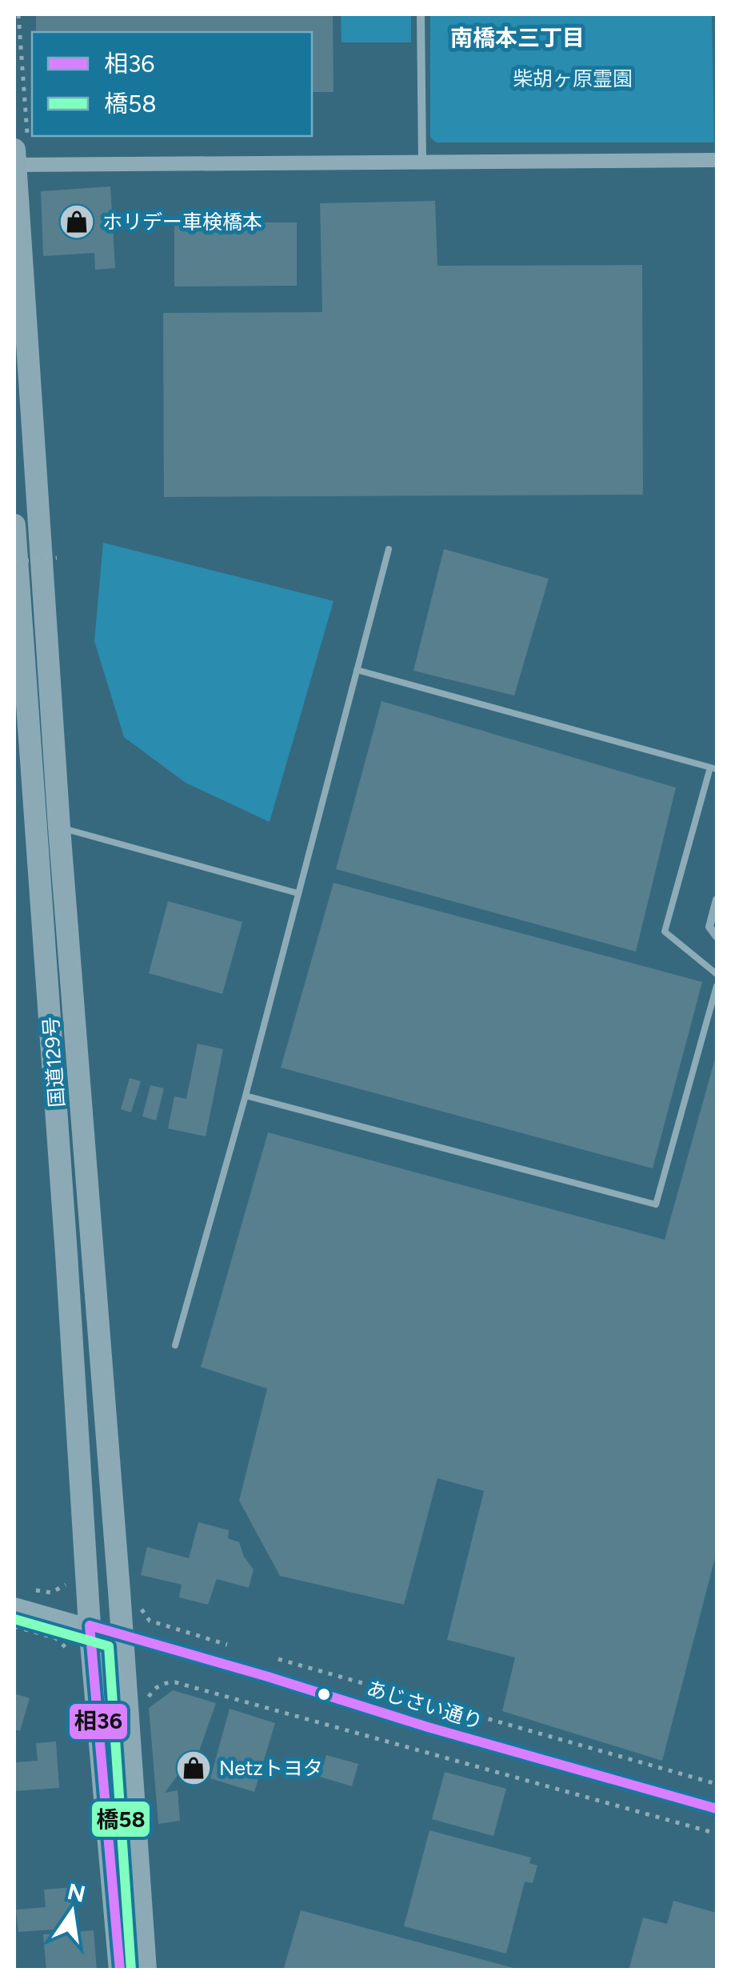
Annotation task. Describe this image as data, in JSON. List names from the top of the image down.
{
  "streets": {
    "highway": ["国道129号"],
    "street": ["あじさい通り"]
  },
  "crossings": [
    ["国道129号", "あじさい通り"]
  ],
  "districts": ["南橋本三丁目"],
  "parks": ["柴胡ヶ原霊園"],
  "places": {
    "shop": ["ホリデー車検橋本", "Netzトヨタ"]
  },
  "lines": ["transit line 橋58", "transit line 相36"],
  "legend": ["相36", "橋58"],
  "north": "top"
}
